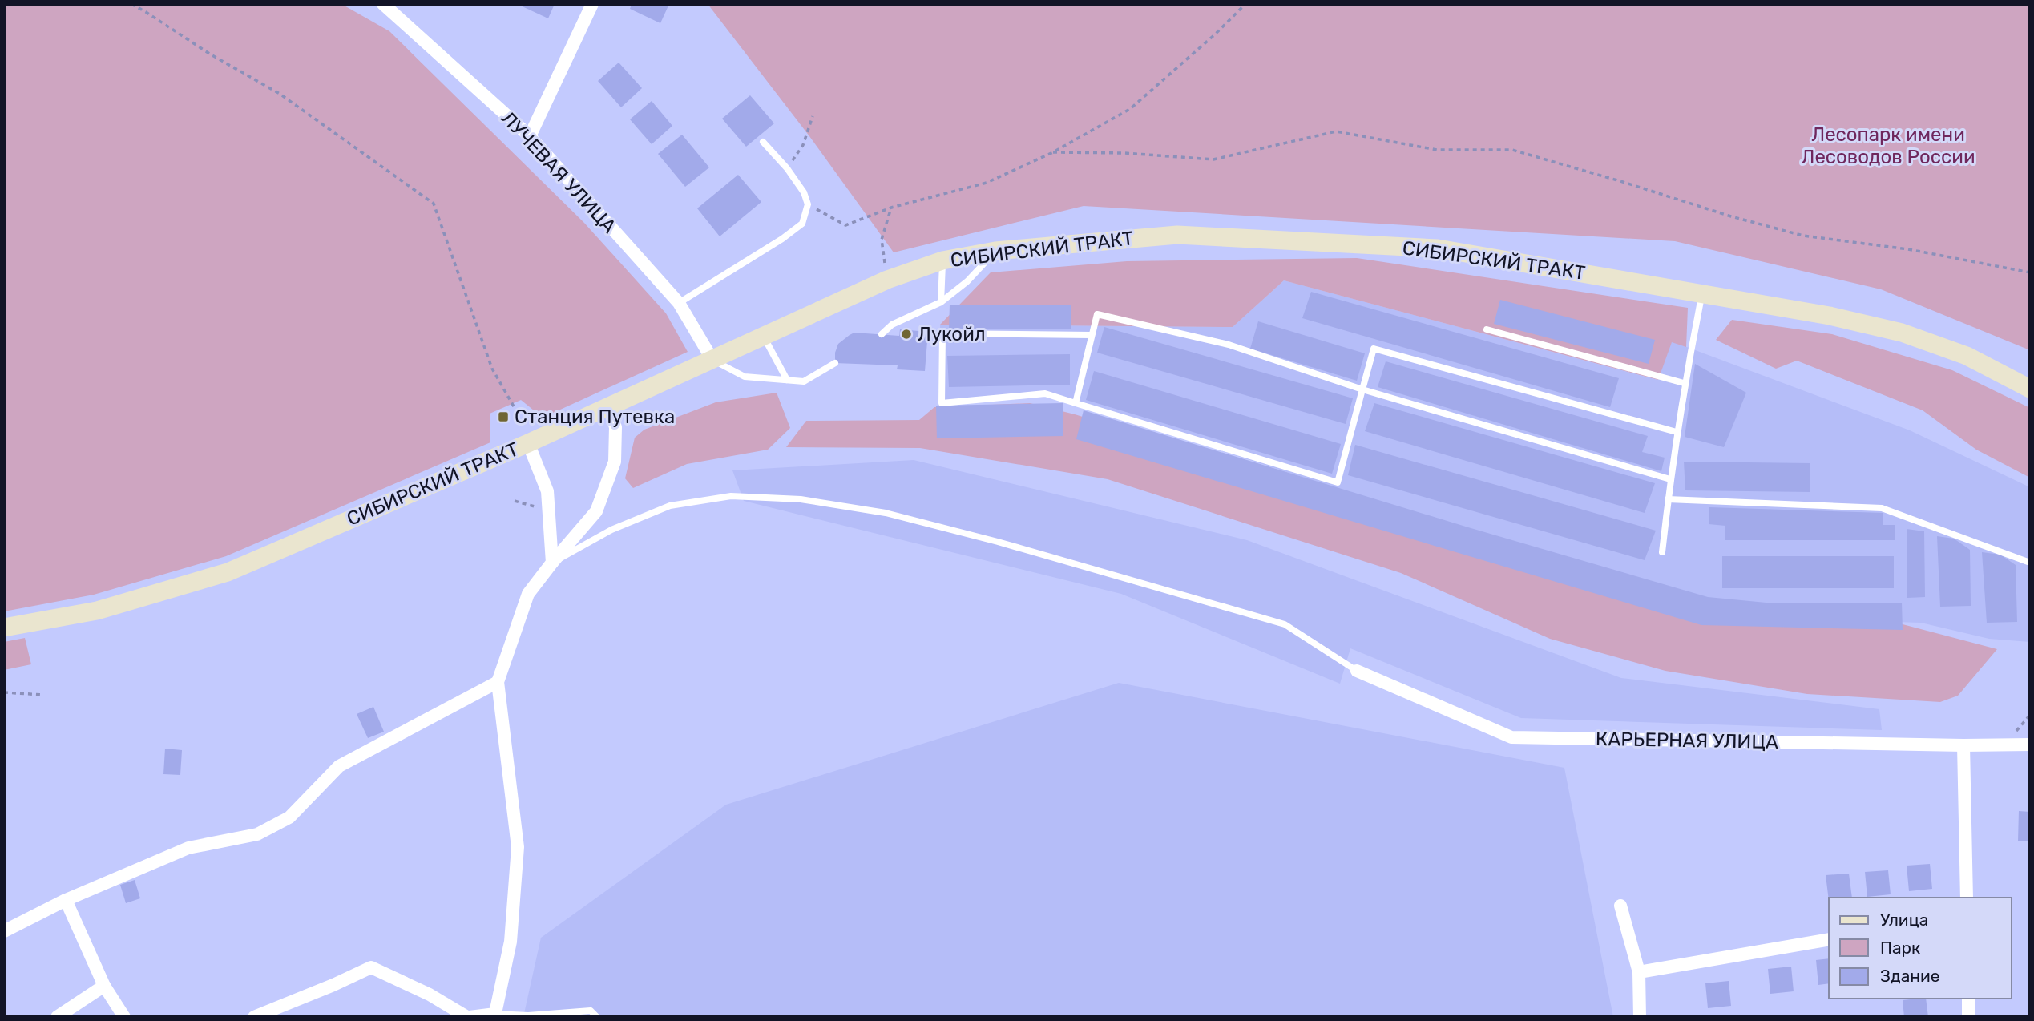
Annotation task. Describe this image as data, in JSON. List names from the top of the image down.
{
  "streets": {
    "main road": ["СИБИРСКИЙ ТРАКТ"],
    "street": ["ЛУЧЕВАЯ УЛИЦА", "КАРЬЕРНАЯ УЛИЦА"]
  },
  "crossings": [
    ["ЛУЧЕВАЯ УЛИЦА", "СИБИРСКИЙ ТРАКТ"]
  ],
  "parks": ["Лесопарк имени Лесоводов России"],
  "places": {
    "other": ["Лукойл"],
    "transit": ["Станция Путевка"]
  },
  "legend": ["Улица", "Парк", "Здание"]
}
